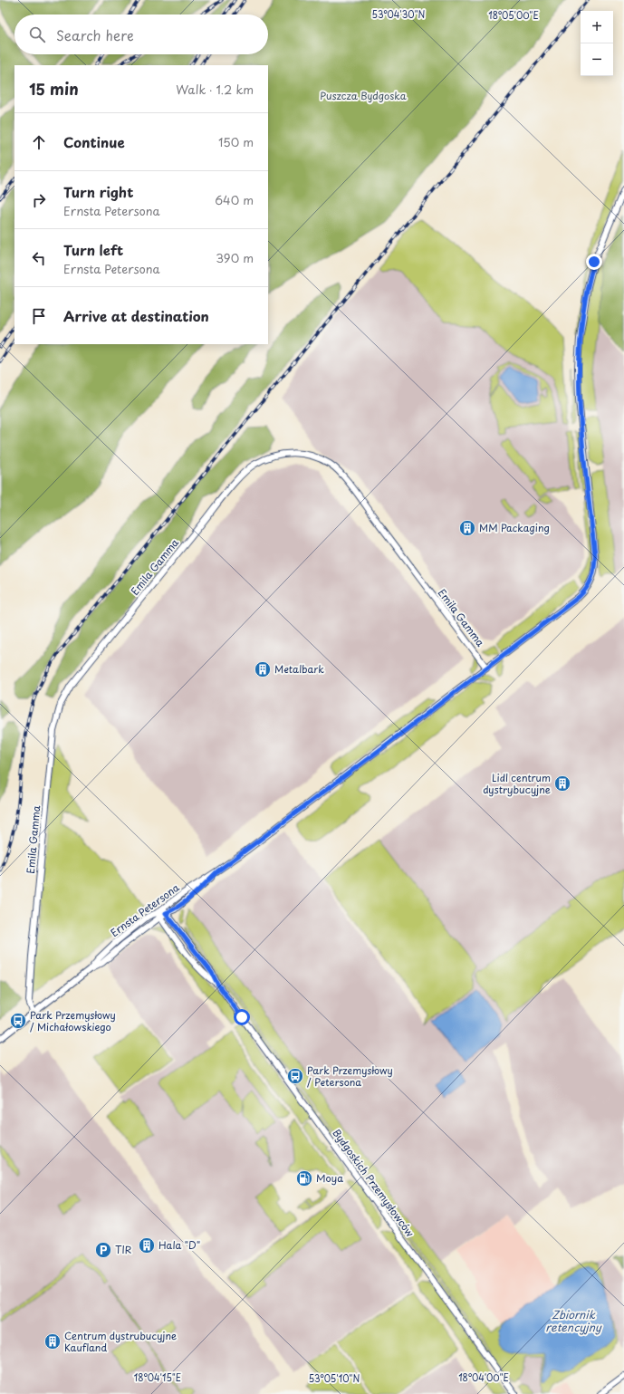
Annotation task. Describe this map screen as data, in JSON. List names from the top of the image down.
{
  "streets": {
    "street": ["Emila Gamma", "Ernsta Petersona", "Bydgoskich Przemysłowców"]
  },
  "crossings": [
    ["Emila Gamma", "Ernsta Petersona"],
    ["Ernsta Petersona", "Bydgoskich Przemysłowców"]
  ],
  "water": ["Zbiornik retencyjny"],
  "parks": ["Puszcza Bydgoska"],
  "places": {
    "building": [
      "MM Packaging",
      "Metalbark",
      "Lidl centrum dystrybucyjne",
      "Hala \"D\"",
      "Centrum dystrubucyjne Kaufland"
    ],
    "bus stop": ["Park Przemysłowy / Michałowskiego", "Park Przemysłowy / Petersona"],
    "fuel station": ["Moya"],
    "parking": ["TIR"]
  },
  "page": {
    "map_buttons": ["+", "−"],
    "search": "Search here",
    "heading": ["15 min", "Walk · 1.2 km"],
    "list": [
      ["Continue", "150 m"],
      ["Turn right", "Ernsta Petersona", "640 m"],
      ["Turn left", "Ernsta Petersona", "390 m"],
      "Arrive at destination"
    ]
  },
  "coordinates": [
    "53°04'30\"N",
    "18°05'00\"E",
    "18°04'15\"E",
    "18°04'00\"E",
    "53°05'10\"N"
  ]
}
